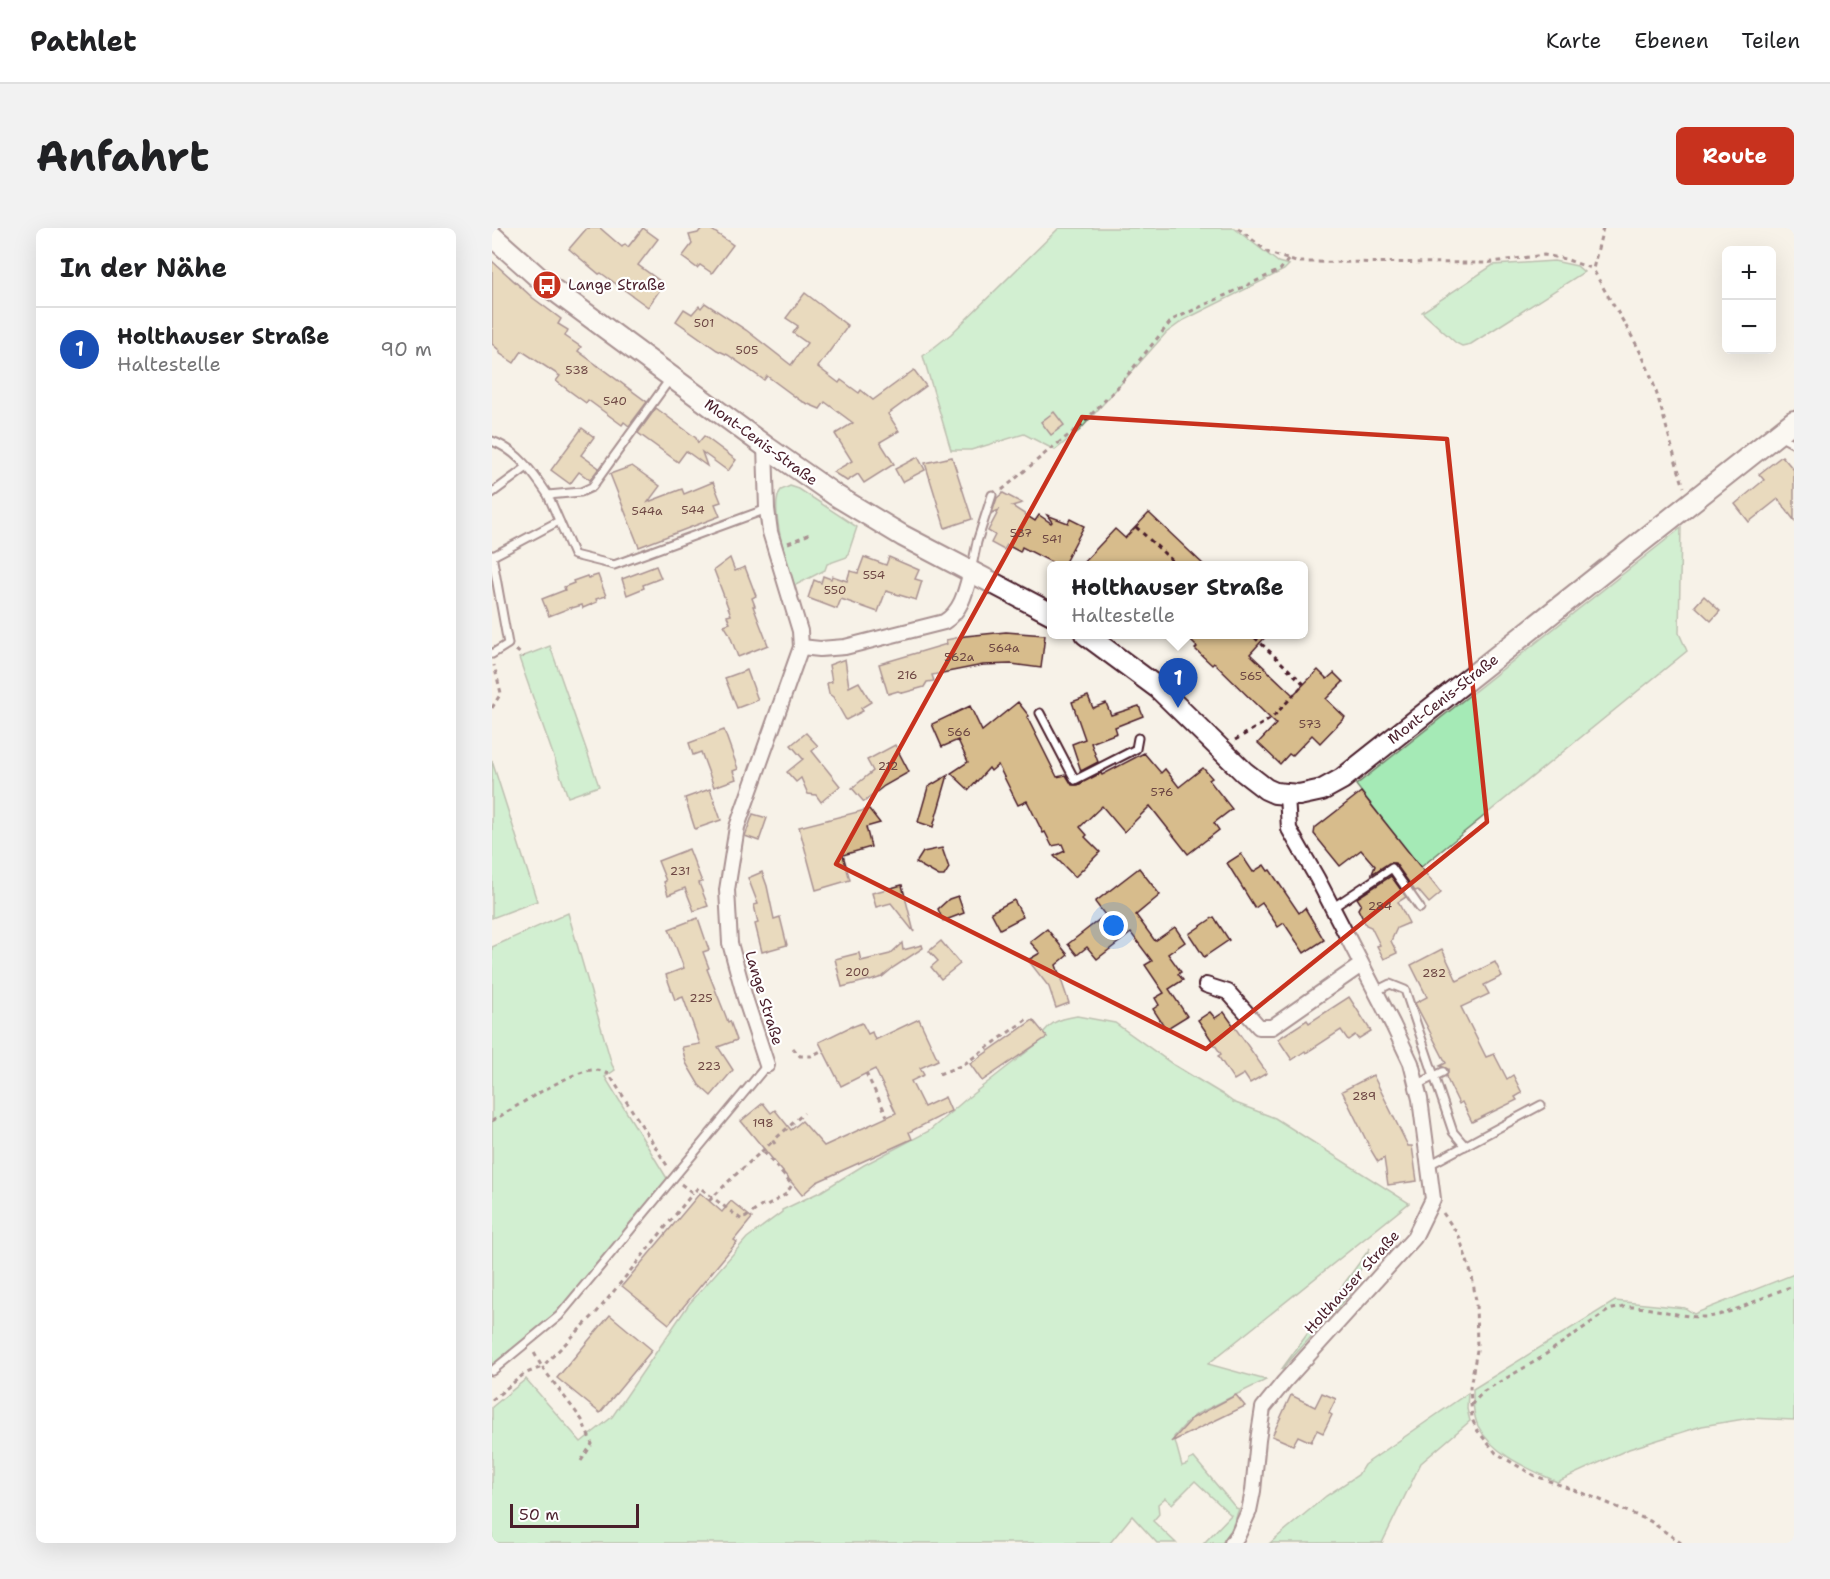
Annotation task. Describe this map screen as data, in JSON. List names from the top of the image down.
{
  "streets": {
    "main road": ["Mont-Cenis-Straße"],
    "street": ["Lange Straße", "Holthauser Straße"]
  },
  "crossings": [
    ["Mont-Cenis-Straße", "Lange Straße"]
  ],
  "places": {
    "bus stop": ["Lange Straße"]
  },
  "house_numbers": [
    "501",
    "505",
    "538",
    "540",
    "544",
    "544a",
    "537",
    "541",
    "554",
    "550",
    "564a",
    "562a",
    "216",
    "565",
    "573",
    "566",
    "212",
    "576",
    "231",
    "284",
    "200",
    "282",
    "225",
    "223",
    "289",
    "198"
  ],
  "scale_bar": "50 m",
  "page": {
    "header": "Pathlet",
    "nav": ["Karte", "Ebenen", "Teilen"],
    "buttons": "Route",
    "title": "Anfahrt",
    "heading": "In der Nähe",
    "map_buttons": ["+", "−"],
    "list": [
      {
        "mark": "1",
        "name": "Holthauser Straße",
        "note": "Haltestelle",
        "value": "90 m"
      }
    ],
    "popup": ["Holthauser Straße", "Haltestelle"],
    "pins": "1",
    "scale": "50 m"
  }
}
